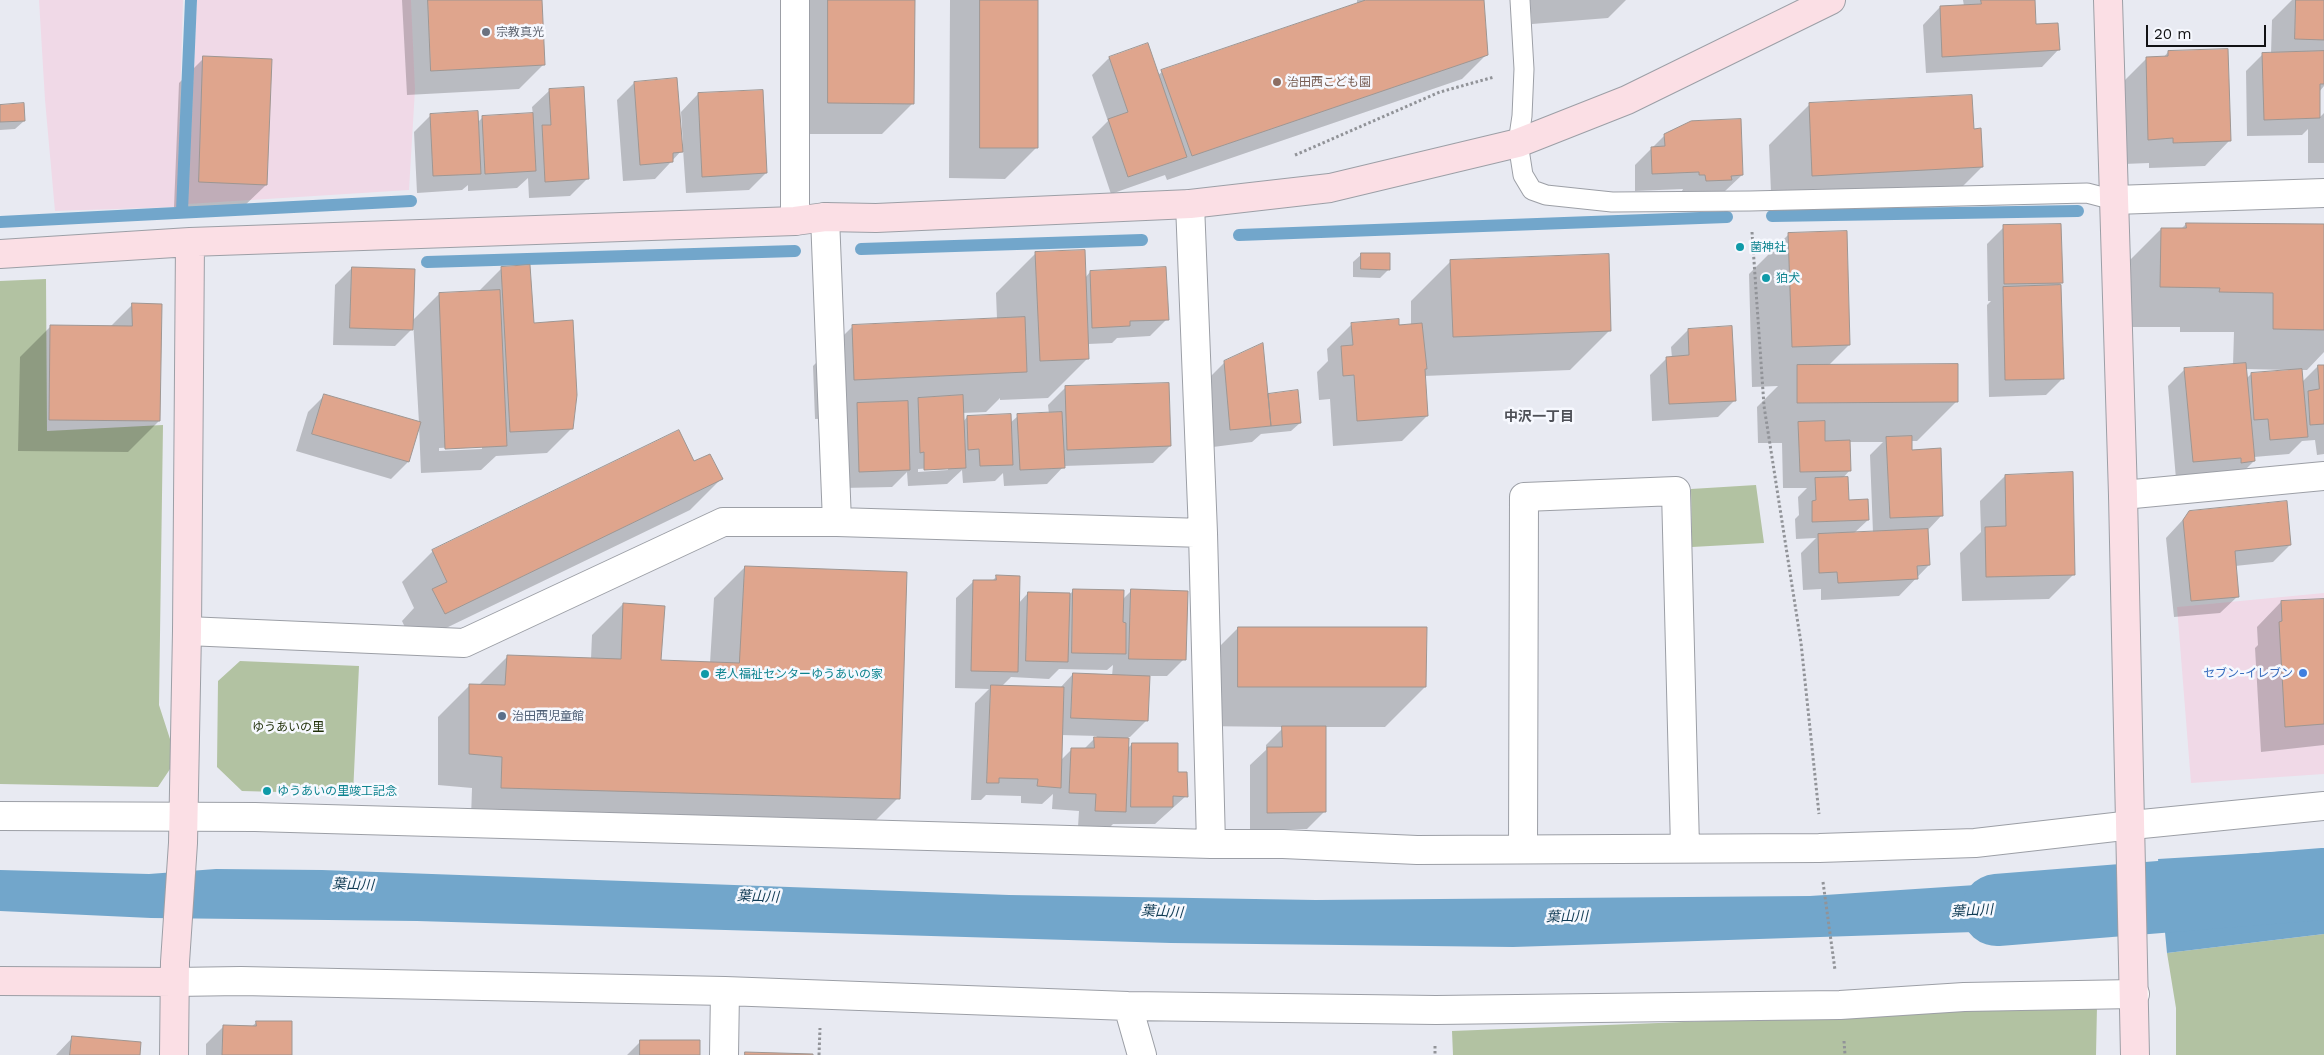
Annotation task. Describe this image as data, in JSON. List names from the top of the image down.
{
  "districts": ["中沢一丁目"],
  "water": ["葉山川"],
  "parks": ["ゆうあいの里"],
  "places": [
    "宗教真光",
    "治田西こども園",
    "菌神社",
    "狛犬",
    "セブン-イレブン",
    "老人福祉センターゆうあいの家",
    "治田西児童館",
    "ゆうあいの里竣工記念"
  ],
  "scale_bar": "20 m"
}
